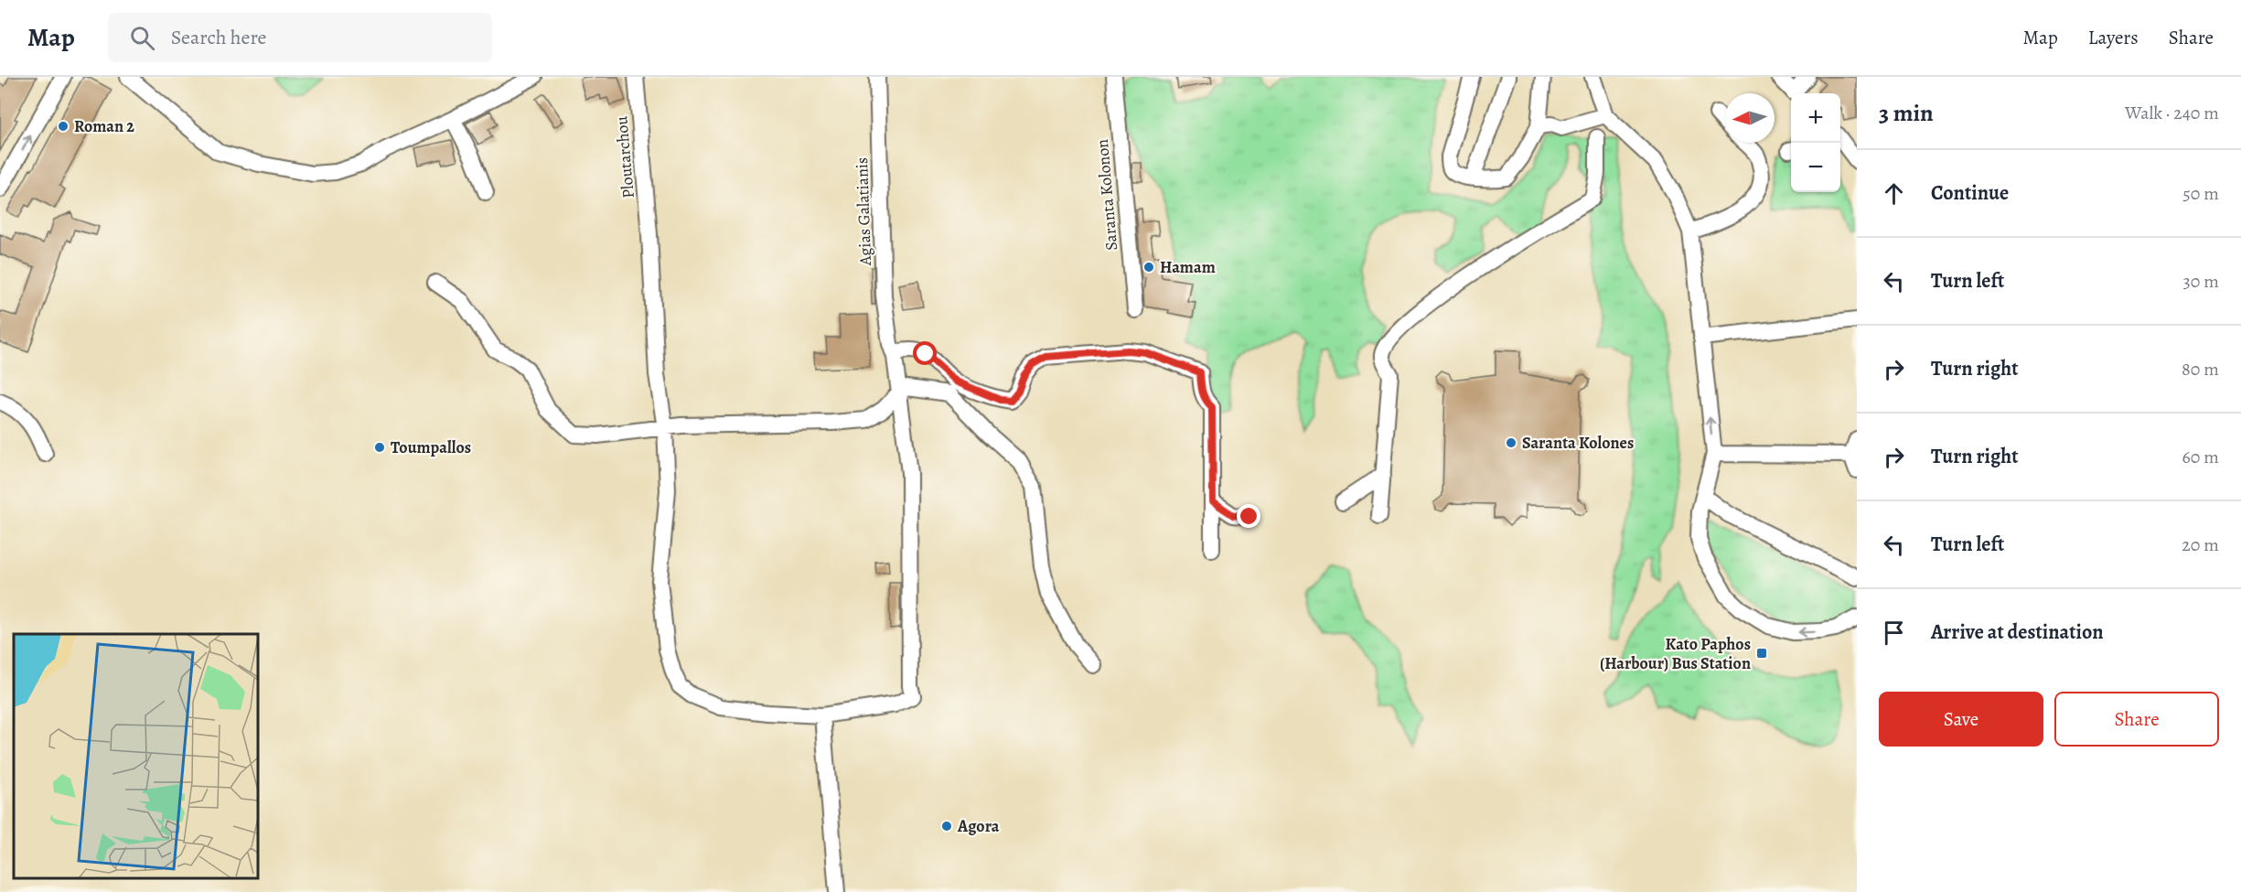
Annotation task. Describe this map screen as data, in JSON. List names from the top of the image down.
{
  "streets": {
    "street": ["Ploutarchou", "Saranta Kolonon", "Agias Galatianis"]
  },
  "crossings": [
    ["Ploutarchou", "Agias Galatianis"]
  ],
  "places": {
    "other": [
      "Roman 2",
      "Hamam",
      "Saranta Kolones",
      "Toumpallos",
      "Agora"
    ],
    "transit": ["Kato Paphos (Harbour) Bus Station"]
  },
  "north": "left",
  "page": {
    "header": "Map",
    "search": "Search here",
    "nav": ["Map", "Layers", "Share"],
    "heading": ["3 min", "Walk · 240 m"],
    "map_buttons": ["+", "−"],
    "list": [
      ["Continue", "50 m"],
      ["Turn left", "30 m"],
      ["Turn right", "80 m"],
      ["Turn right", "60 m"],
      ["Turn left", "20 m"],
      "Arrive at destination"
    ],
    "buttons": ["Save", "Share"]
  }
}
